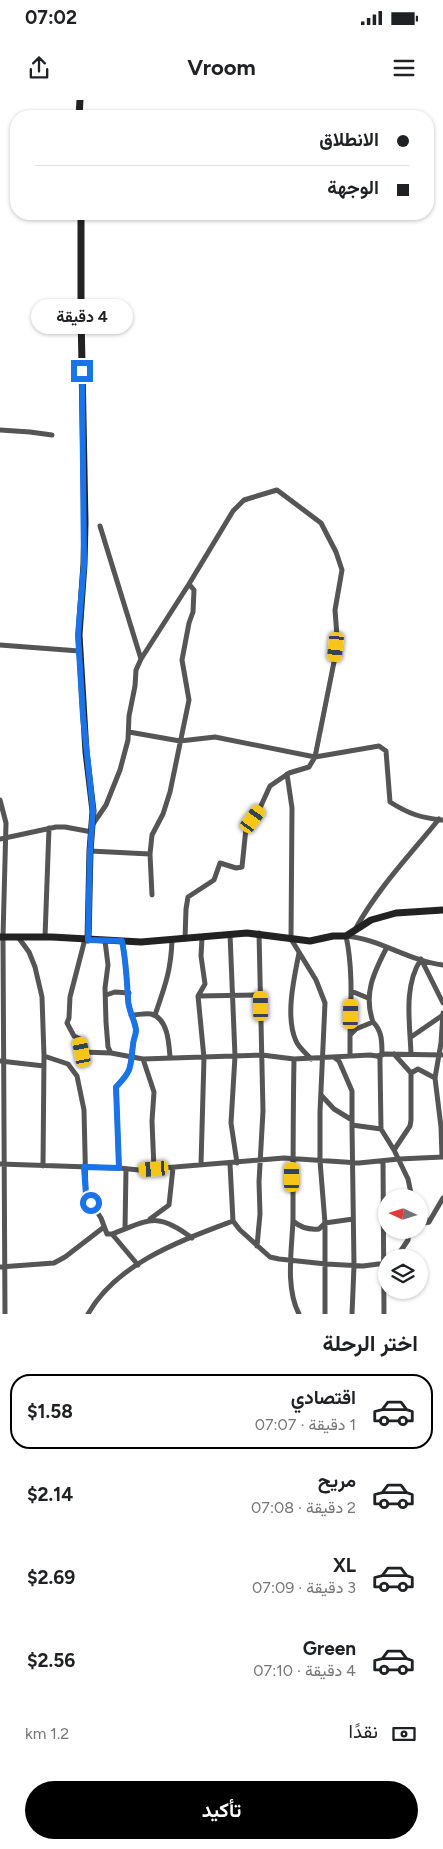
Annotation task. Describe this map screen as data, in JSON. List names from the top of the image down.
{
  "north": "left",
  "page": {
    "status": "07:02",
    "header": "Vroom",
    "banner": ["الانطلاق", "الوجهة"],
    "bubble": "4 دقيقة",
    "heading": "اختر الرحلة",
    "list": [
      {
        "name": "اقتصادي",
        "note": "1 دقيقة · 07:07",
        "value": "$1.58"
      },
      {
        "name": "مريح",
        "note": "2 دقيقة · 07:08",
        "value": "$2.14"
      },
      {
        "name": "XL",
        "note": "3 دقيقة · 07:09",
        "value": "$2.69"
      },
      {
        "name": "Green",
        "note": "4 دقيقة · 07:10",
        "value": "$2.56"
      }
    ],
    "pay": ["نقدًا", "1.2 km"],
    "buttons": "تأكيد"
  }
}
